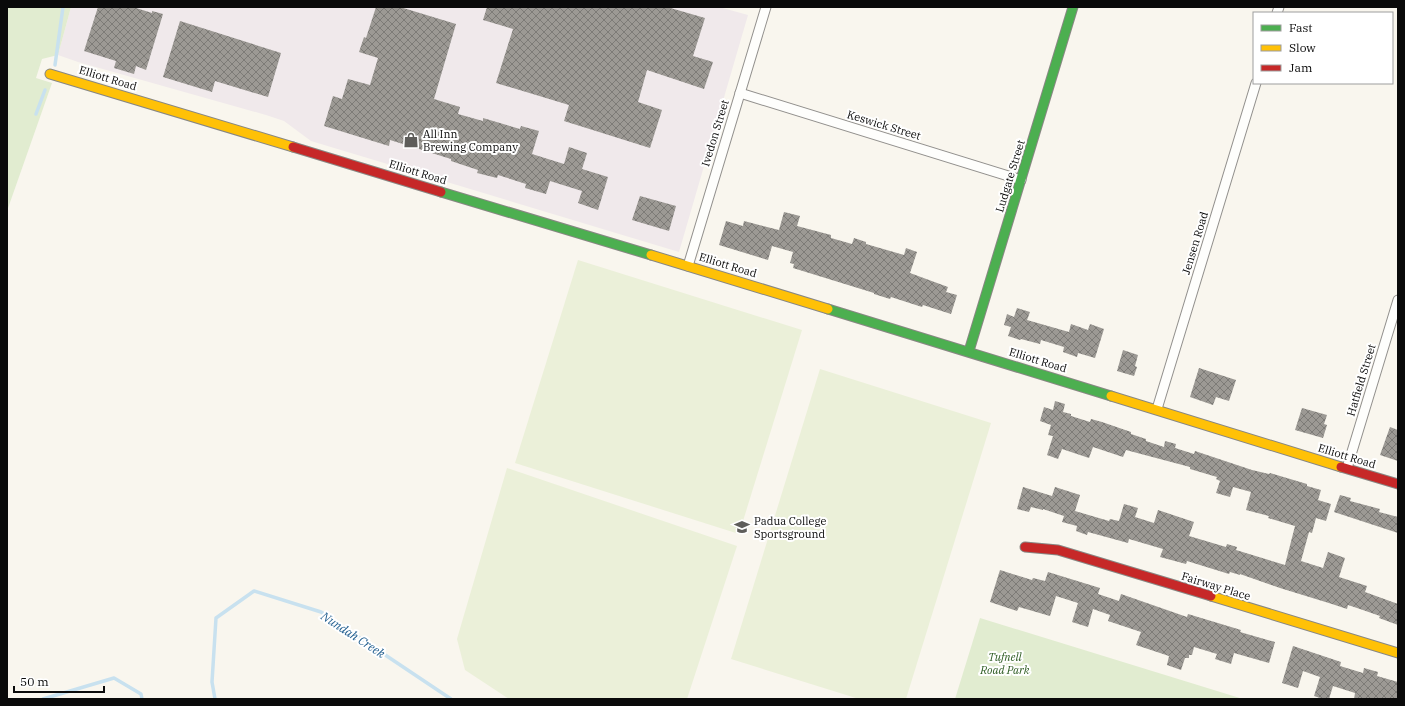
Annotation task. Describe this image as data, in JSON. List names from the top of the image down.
{
  "streets": {
    "street": [
      "Elliott Road",
      "Keswick Street",
      "Ivedon Street",
      "Ludgate Street",
      "Jensen Road",
      "Hatfield Street",
      "Fairway Place"
    ]
  },
  "crossings": [
    ["Elliott Road", "Ivedon Street"],
    ["Elliott Road", "Ludgate Street"],
    ["Elliott Road", "Jensen Road"],
    ["Elliott Road", "Hatfield Street"],
    ["Keswick Street", "Ivedon Street"],
    ["Keswick Street", "Ludgate Street"]
  ],
  "water": ["Nundah Creek"],
  "parks": ["Tufnell Road Park"],
  "places": {
    "shop": ["All Inn Brewing Company"],
    "school or university": ["Padua College Sportsground"]
  },
  "legend": ["Fast", "Slow", "Jam"],
  "scale_bar": "50 m"
}
